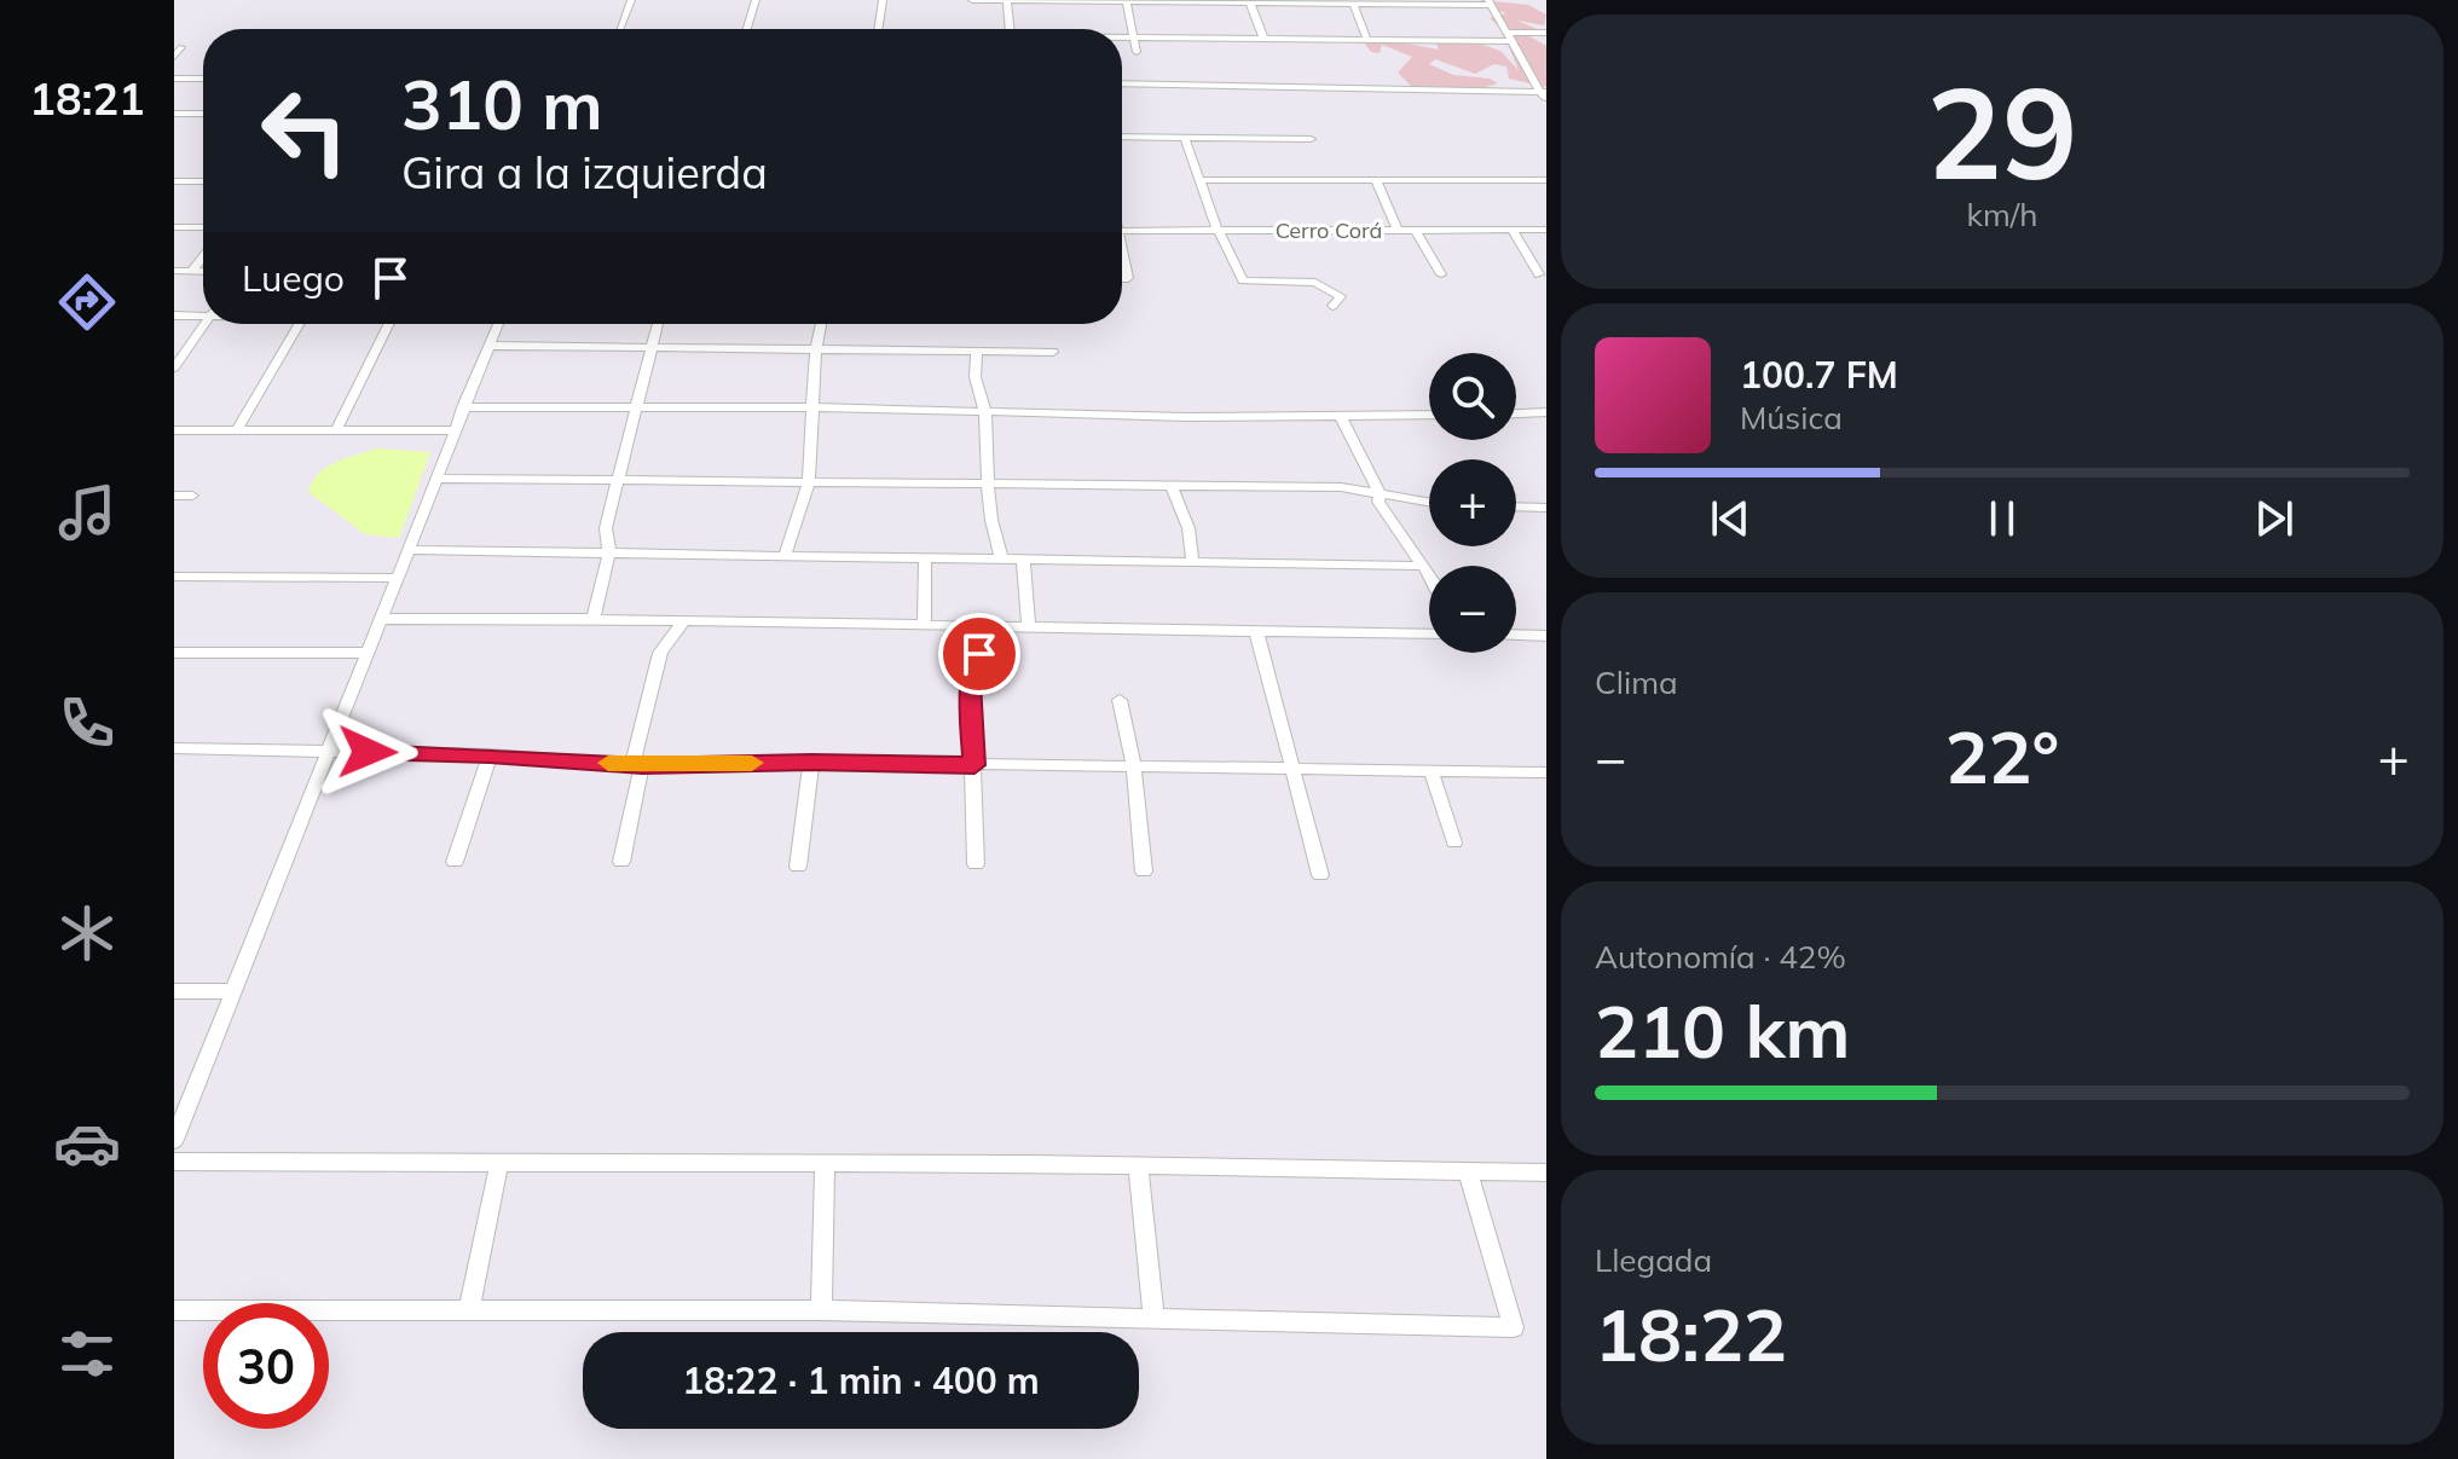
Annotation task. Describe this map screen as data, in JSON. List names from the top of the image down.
{
  "streets": {
    "street": ["Cerro Corá"]
  },
  "page": {
    "tabs": "18:21",
    "tile": [
      ["29", "km/h"],
      "Clima",
      ["Autonomía · 42%", "210 km"],
      ["Llegada", "18:22"]
    ],
    "turn": ["310 m", "Gira a la izquierda"],
    "then": "Luego",
    "song": ["100.7 FM", "Música"],
    "map_buttons": ["+", "−"],
    "heat": ["−", "22°", "+"],
    "limit": "30",
    "trip": "18:22 · 1 min · 400 m"
  }
}
